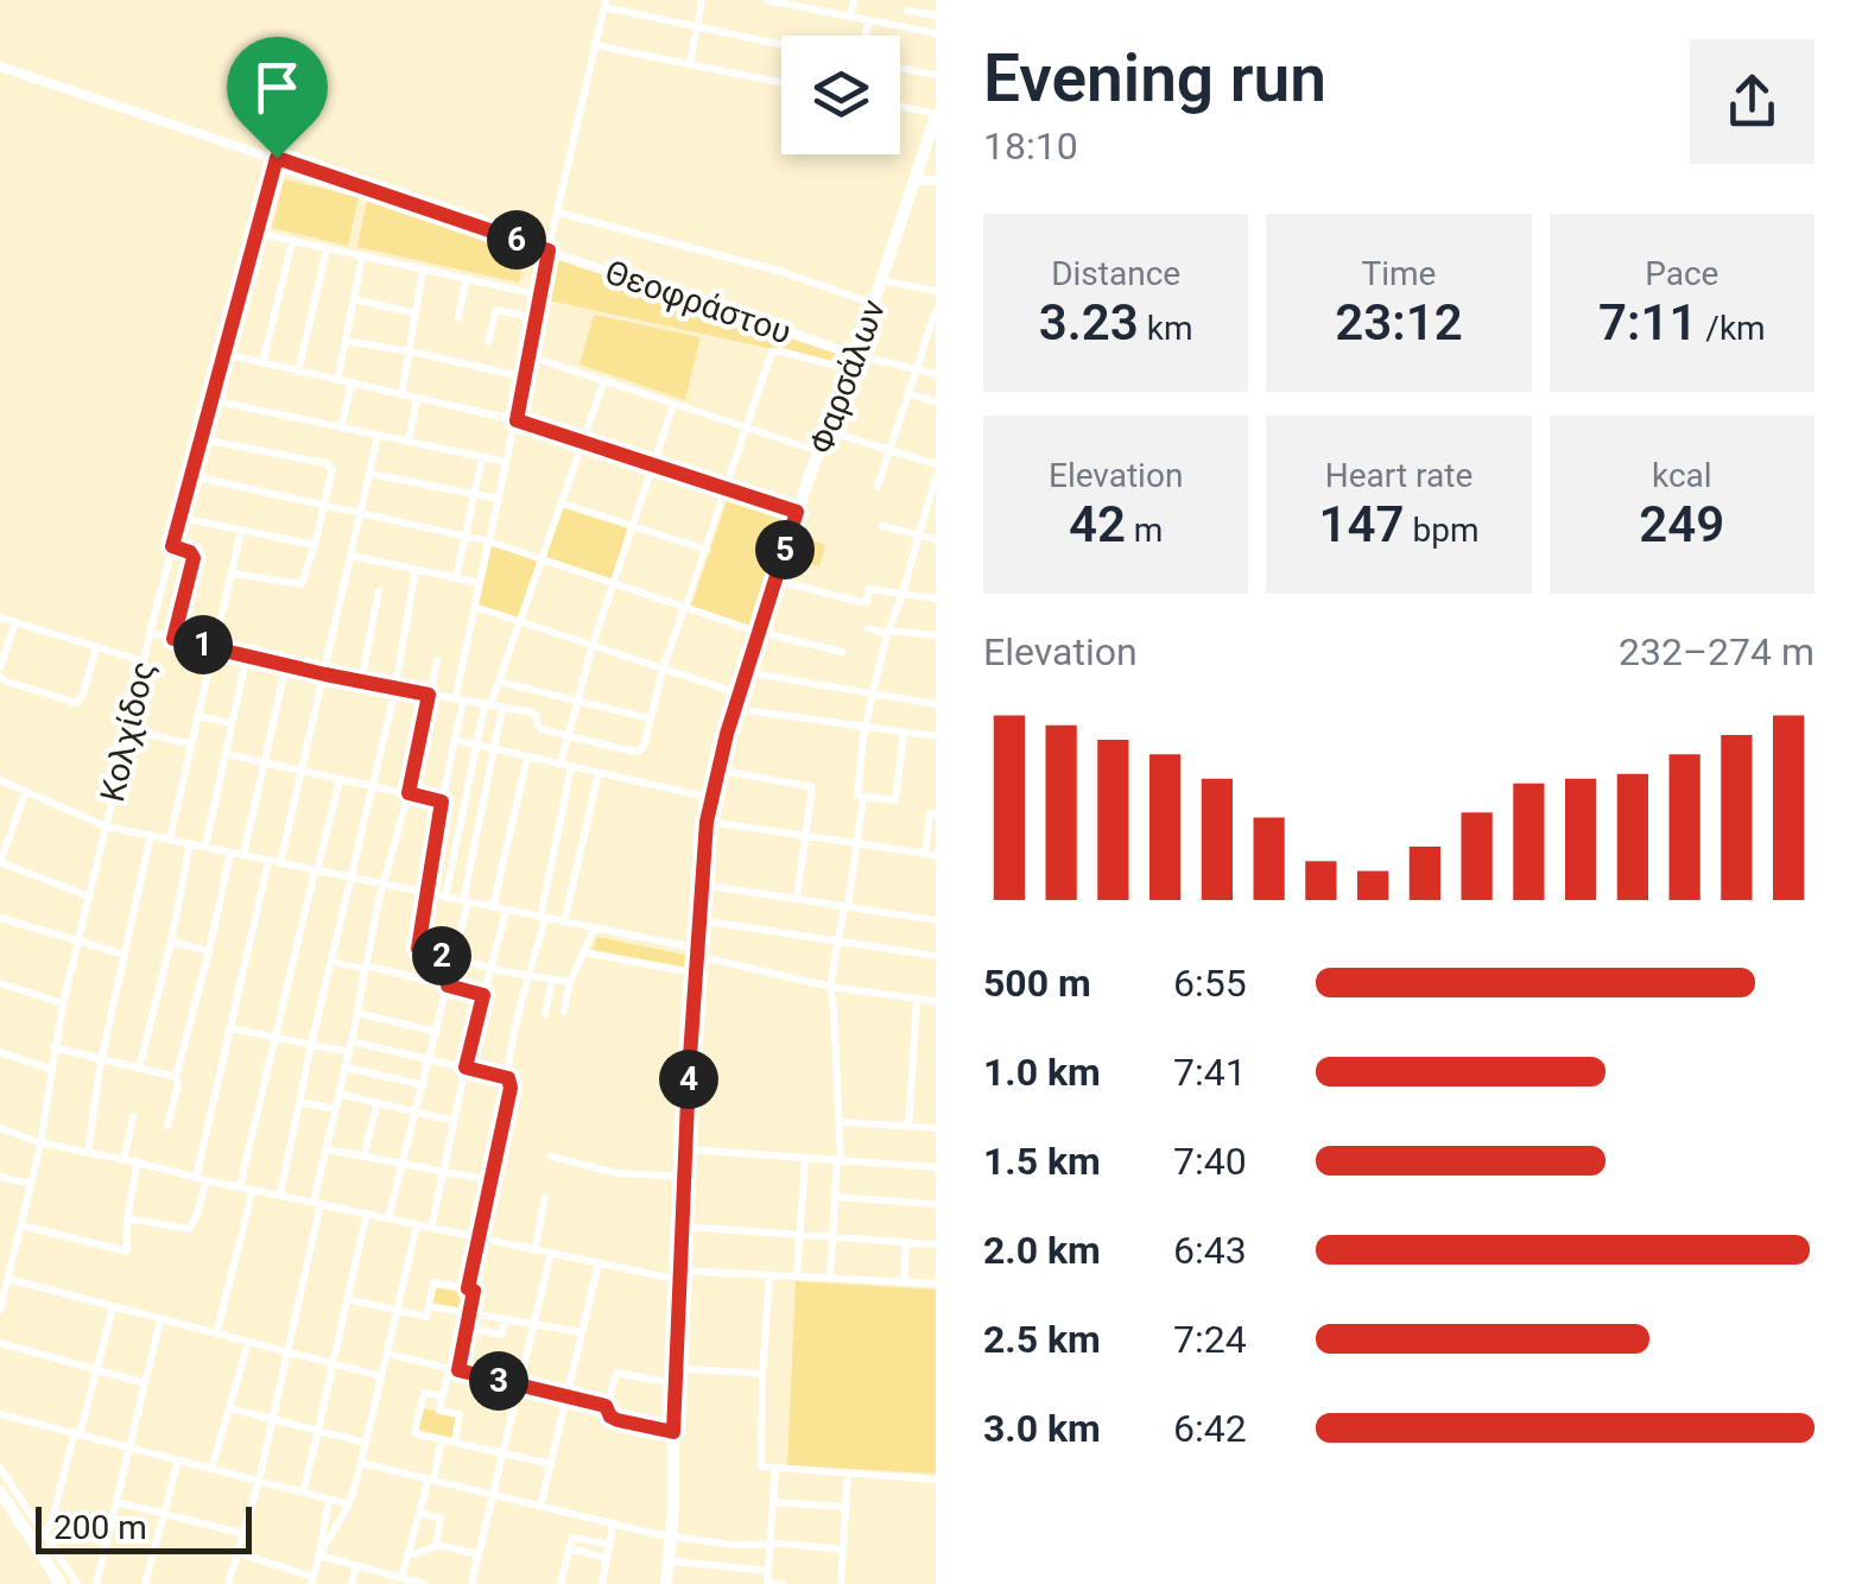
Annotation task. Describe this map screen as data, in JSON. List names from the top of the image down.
{
  "streets": {
    "main road": ["Φαρσάλων"],
    "street": ["Θεοφράστου", "Κολχίδος"]
  },
  "crossings": [
    ["Θεοφράστου", "Φαρσάλων"],
    ["Θεοφράστου", "Κολχίδος"]
  ],
  "scale_bar": "200 m",
  "page": {
    "heading": ["Evening run", "18:10"],
    "stats": [
      ["Distance", "3.23 km"],
      ["Time", "23:12"],
      ["Pace", "7:11 /km"],
      ["Elevation", "42 m"],
      ["Heart rate", "147 bpm"],
      ["kcal", "249"]
    ],
    "pins": [
      "6",
      "5",
      "1",
      "2",
      "4",
      "3"
    ],
    "chart": ["Elevation", "232–274 m"],
    "list": [
      {
        "name": "500 m",
        "note": "6:55"
      },
      {
        "name": "1.0 km",
        "note": "7:41"
      },
      {
        "name": "1.5 km",
        "note": "7:40"
      },
      {
        "name": "2.0 km",
        "note": "6:43"
      },
      {
        "name": "2.5 km",
        "note": "7:24"
      },
      {
        "name": "3.0 km",
        "note": "6:42"
      }
    ],
    "scale": "200 m"
  }
}
